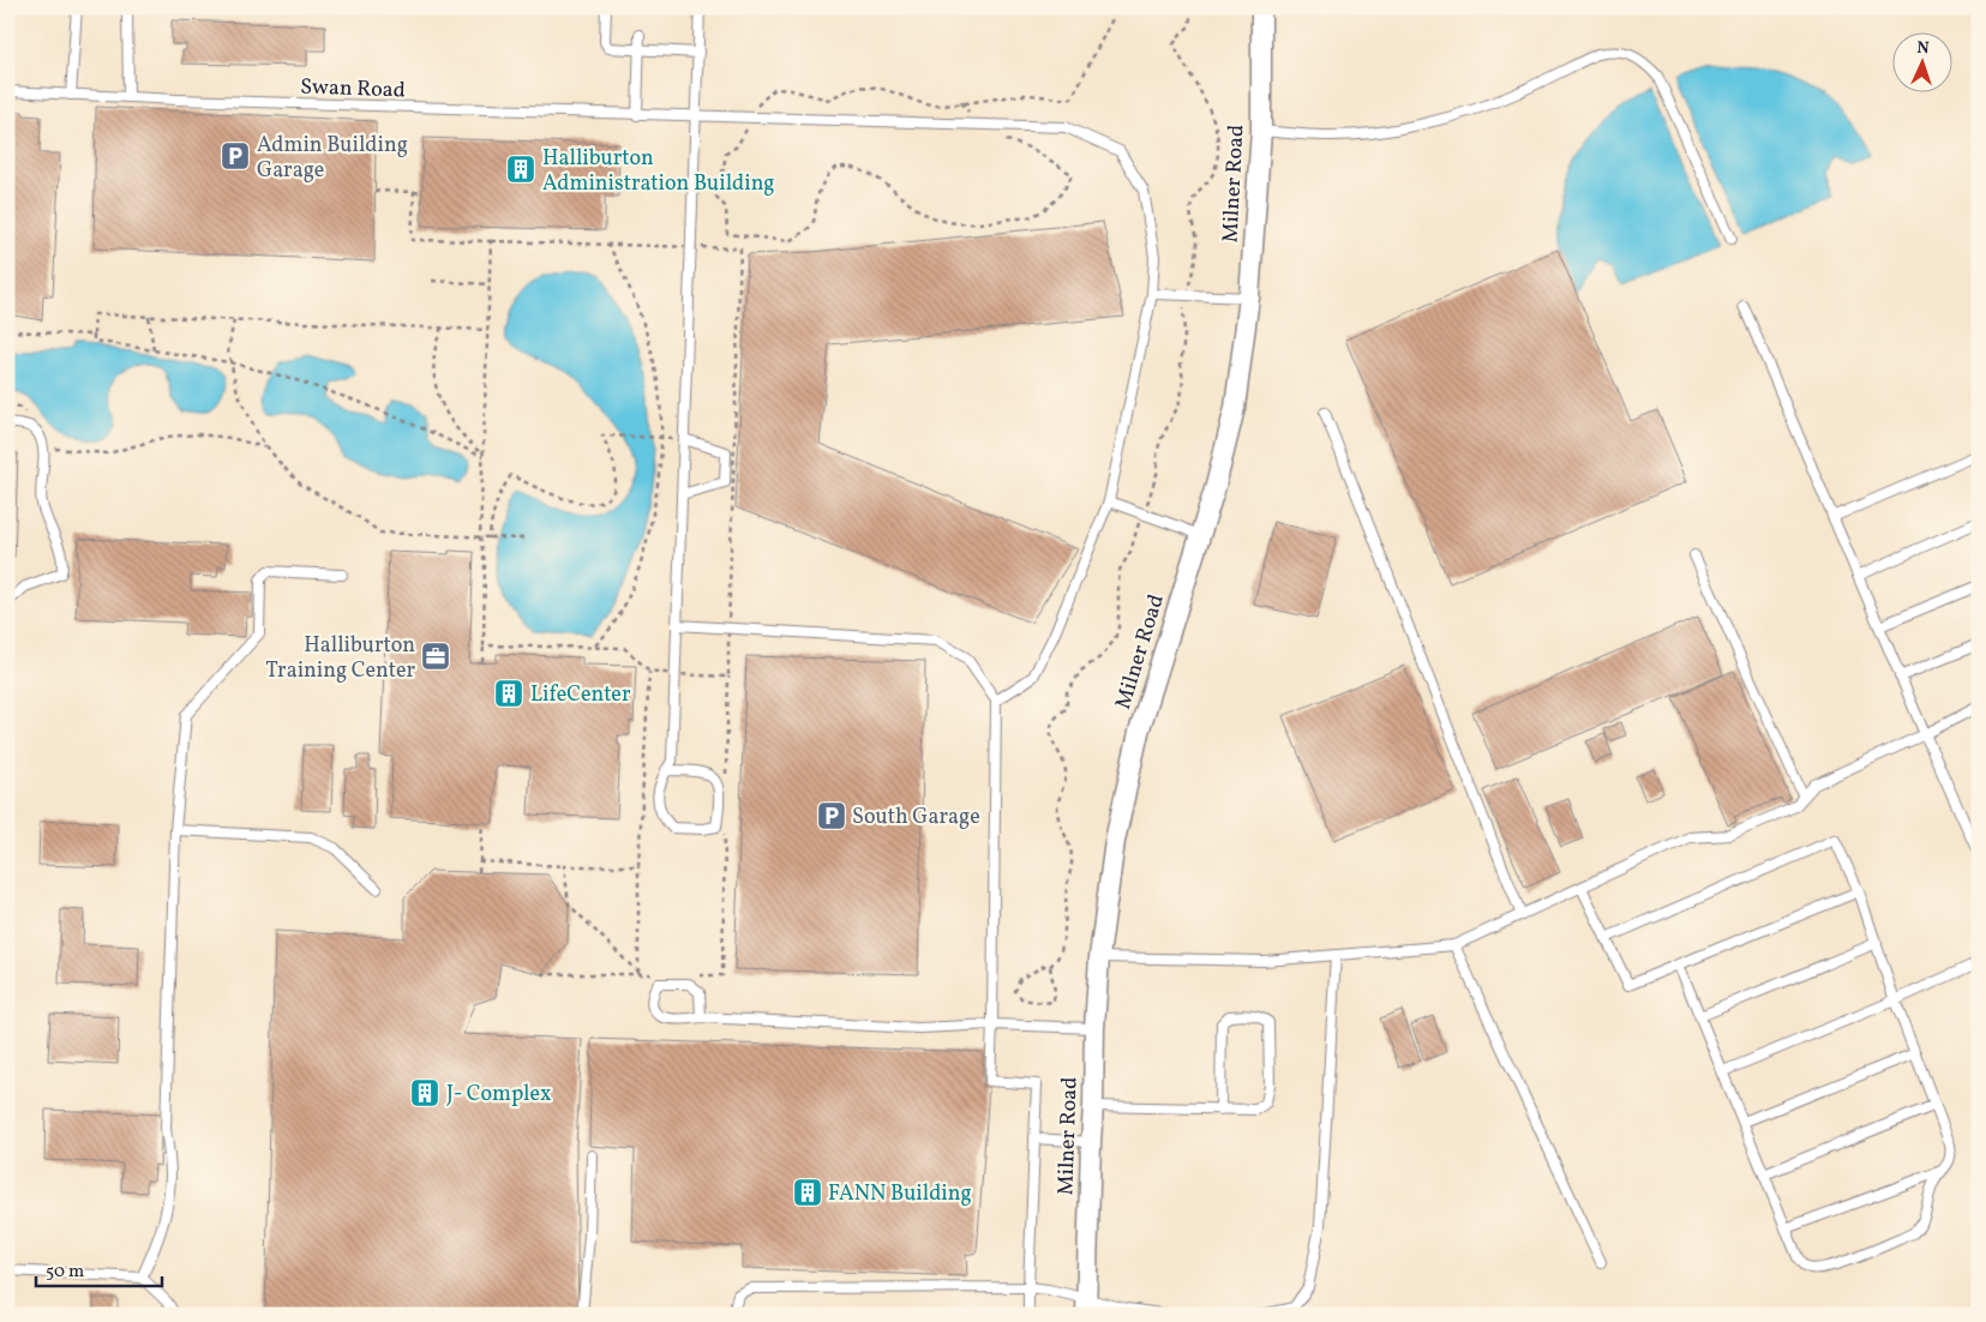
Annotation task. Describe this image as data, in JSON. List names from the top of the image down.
{
  "streets": {
    "street": ["Milner Road"],
    "lane": ["Swan Road"]
  },
  "places": {
    "parking": ["Admin Building Garage", "South Garage"],
    "building": [
      "Halliburton Administration Building",
      "LifeCenter",
      "J- Complex",
      "FANN Building"
    ],
    "office": ["Halliburton Training Center"]
  },
  "scale_bar": "50 m",
  "north": "top"
}
